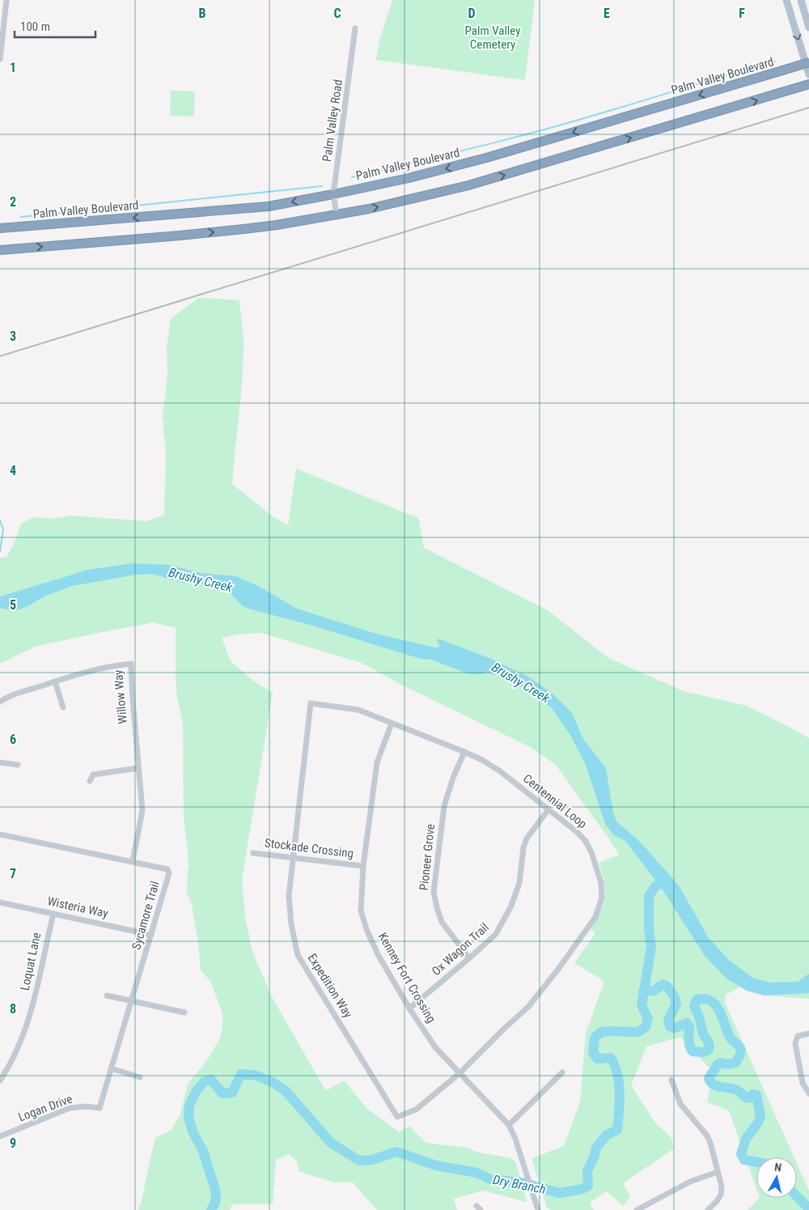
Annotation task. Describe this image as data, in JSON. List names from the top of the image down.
{
  "streets": {
    "highway": ["Palm Valley Boulevard"],
    "street": [
      "Palm Valley Road",
      "Willow Way",
      "Centennial Loop",
      "Stockade Crossing",
      "Pioneer Grove",
      "Wisteria Way",
      "Sycamore Trail",
      "Ox Wagon Trail",
      "Loquat Lane",
      "Kenney Fort Crossing",
      "Expedition Way",
      "Logan Drive"
    ]
  },
  "crossings": [
    ["Palm Valley Boulevard", "Palm Valley Road"],
    ["Willow Way", "Sycamore Trail"],
    ["Centennial Loop", "Pioneer Grove"],
    ["Centennial Loop", "Ox Wagon Trail"],
    ["Centennial Loop", "Kenney Fort Crossing"],
    ["Centennial Loop", "Expedition Way"],
    ["Stockade Crossing", "Kenney Fort Crossing"],
    ["Stockade Crossing", "Expedition Way"],
    ["Pioneer Grove", "Ox Wagon Trail"],
    ["Wisteria Way", "Sycamore Trail"],
    ["Wisteria Way", "Loquat Lane"],
    ["Sycamore Trail", "Logan Drive"],
    ["Ox Wagon Trail", "Kenney Fort Crossing"],
    ["Kenney Fort Crossing", "Expedition Way"]
  ],
  "water": ["Brushy Creek", "Dry Branch"],
  "parks": ["Palm Valley Cemetery"],
  "scale_bar": "100 m",
  "north": "top",
  "grid": {
    "columns": [
      "B",
      "C",
      "D",
      "E",
      "F"
    ],
    "rows": [
      "1",
      "2",
      "3",
      "4",
      "5",
      "6",
      "7",
      "8",
      "9"
    ]
  }
}
